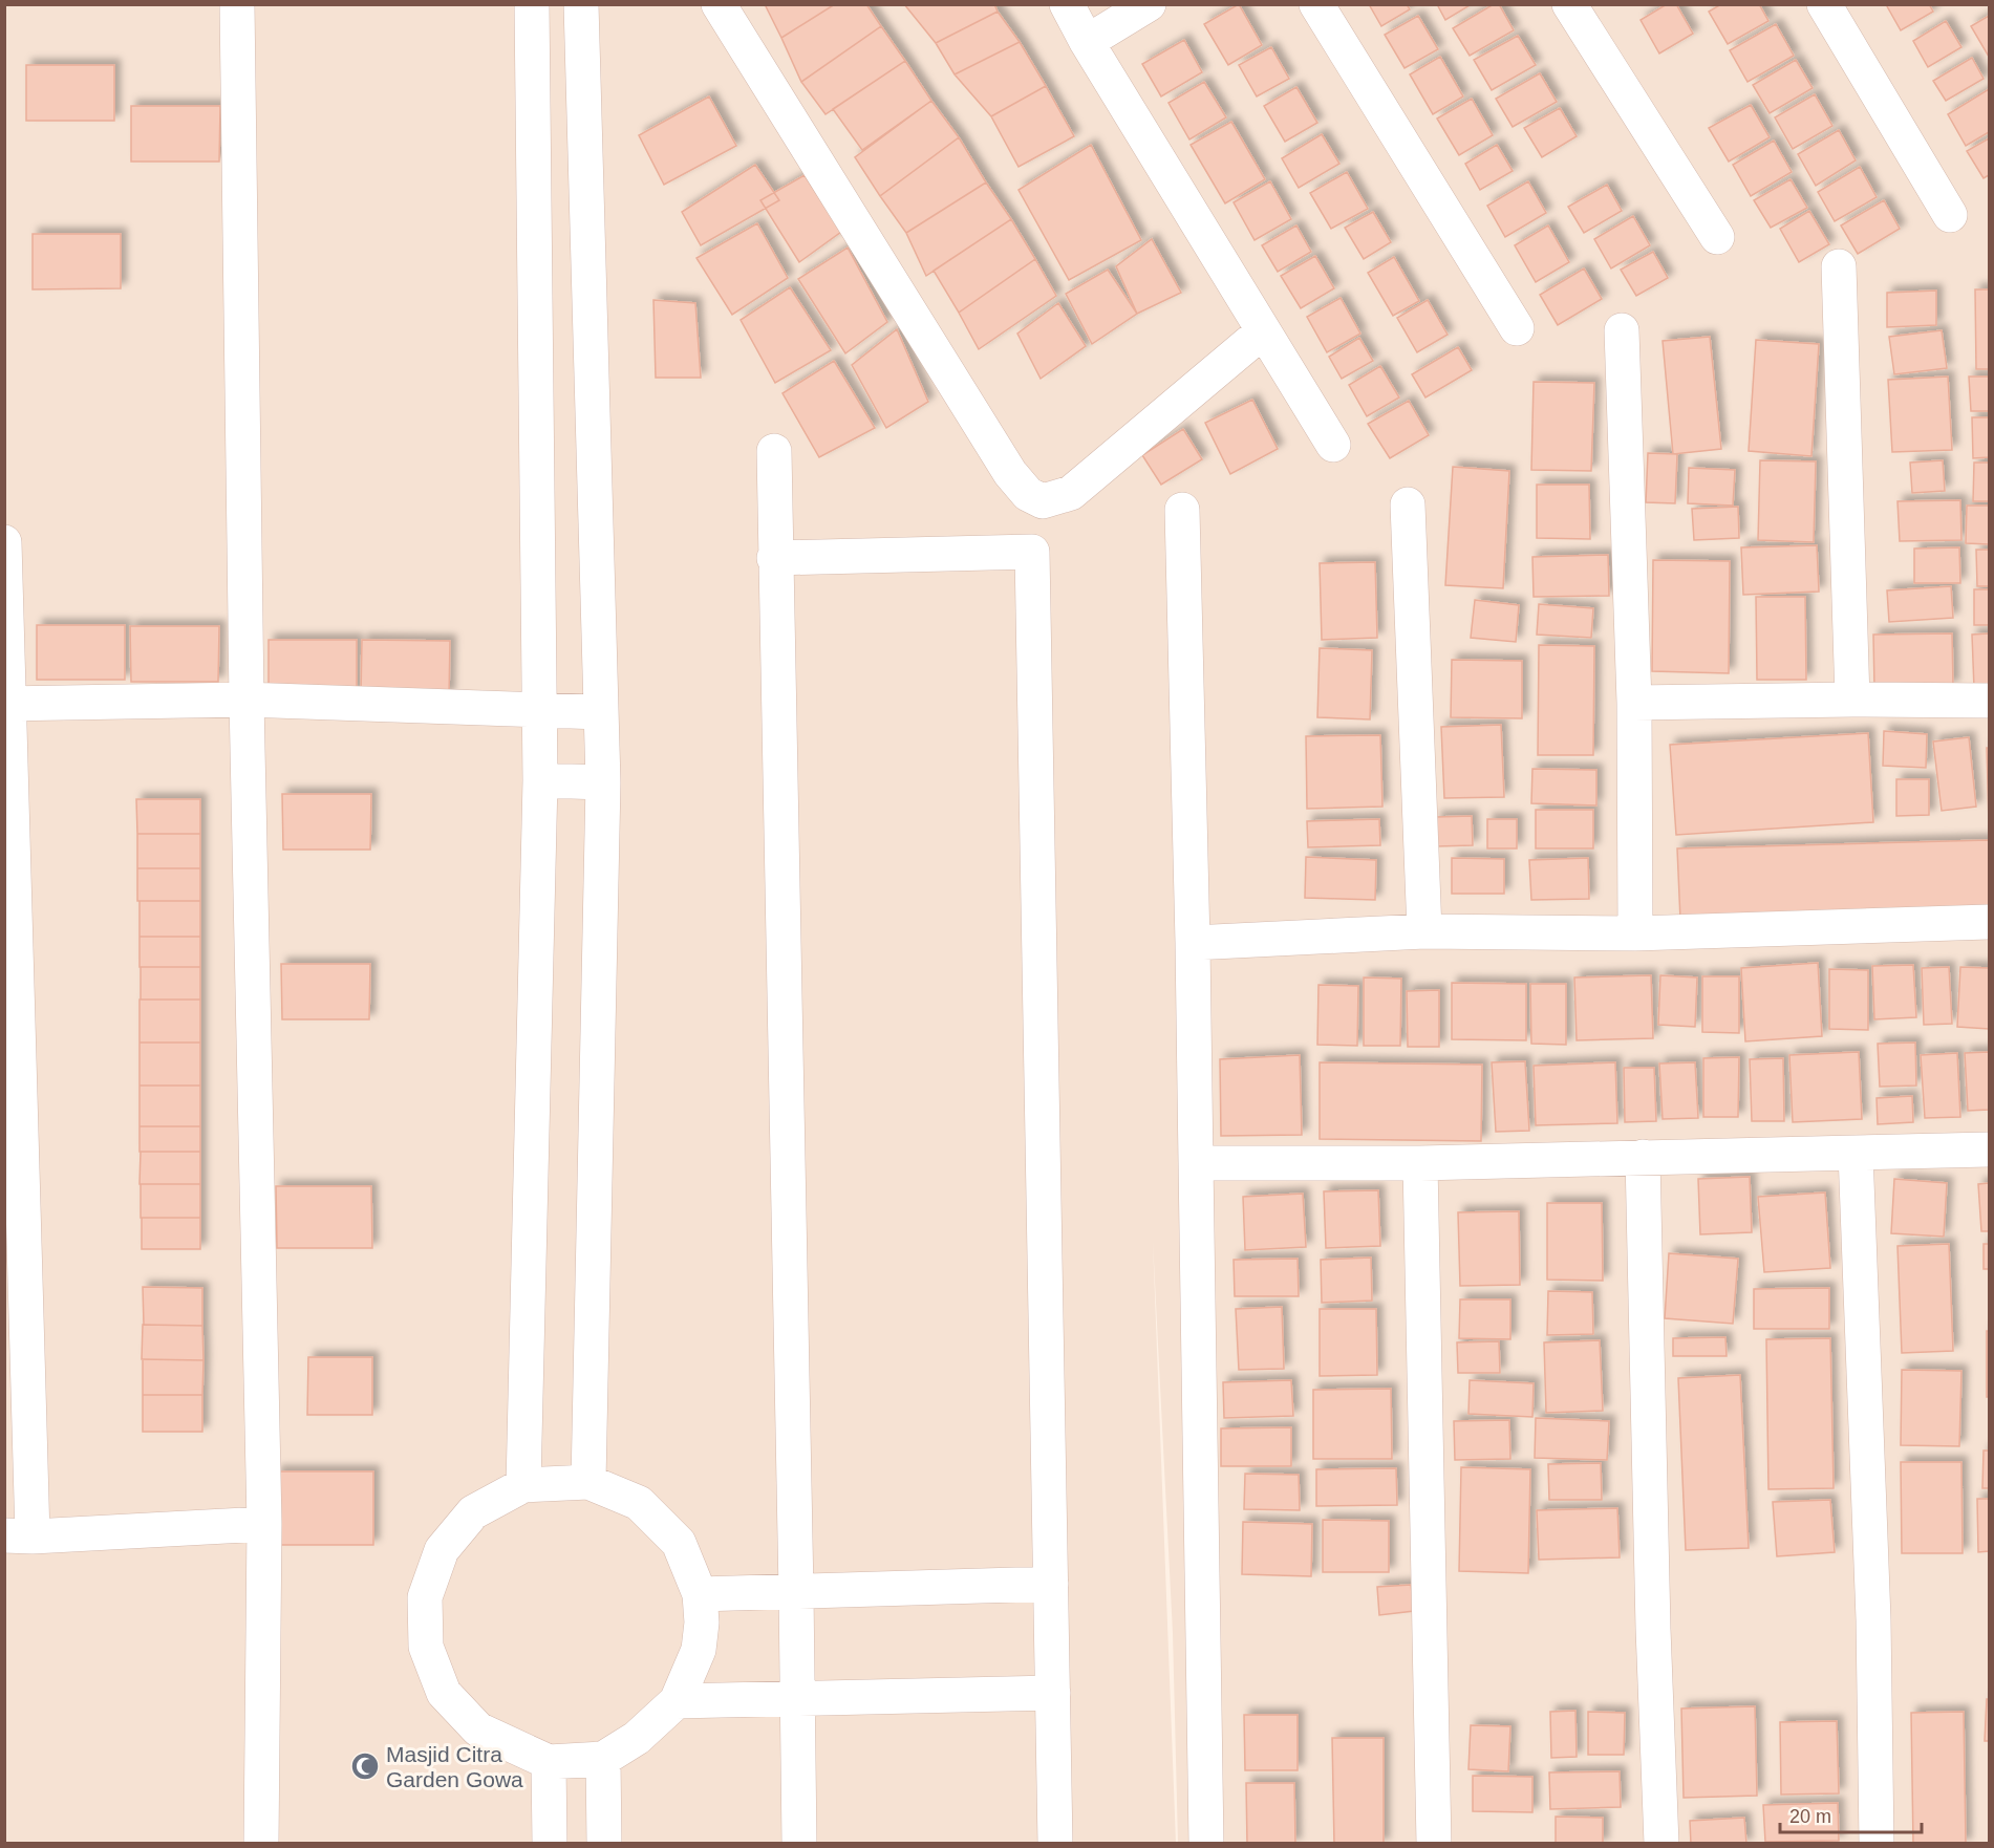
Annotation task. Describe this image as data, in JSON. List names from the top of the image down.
{
  "places": {
    "mosque": ["Masjid Citra Garden Gowa"]
  },
  "scale_bar": "20 m"
}
